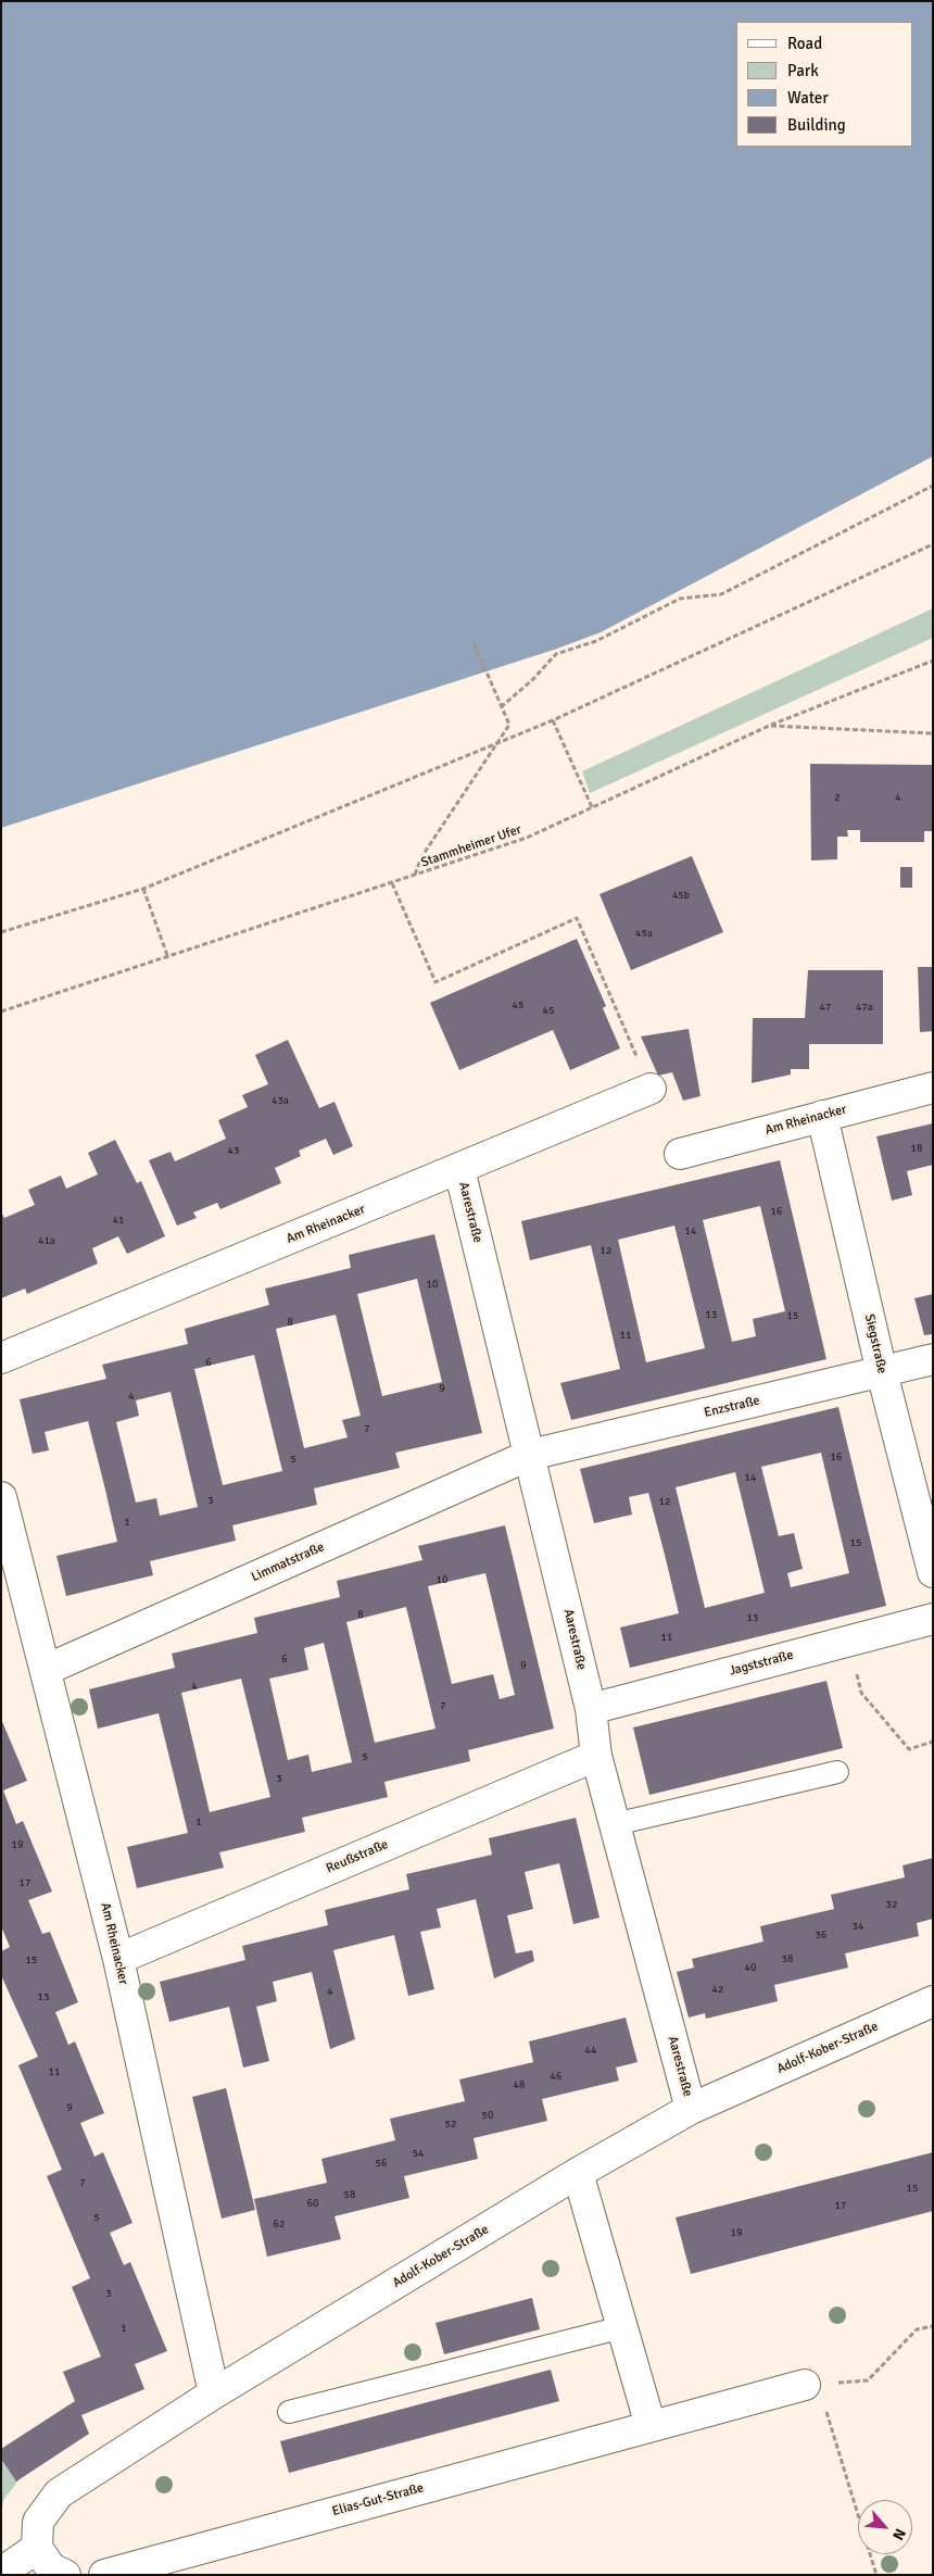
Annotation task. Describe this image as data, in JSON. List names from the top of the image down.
{
  "streets": {
    "street": [
      "Am Rheinacker",
      "Aarestraße",
      "Siegstraße",
      "Enzstraße",
      "Limmatstraße",
      "Jagststraße",
      "Reußstraße",
      "Adolf-Kober-Straße",
      "Elias-Gut-Straße"
    ],
    "path": ["Stammheimer Ufer"]
  },
  "crossings": [
    ["Am Rheinacker", "Aarestraße"],
    ["Am Rheinacker", "Siegstraße"],
    ["Am Rheinacker", "Limmatstraße"],
    ["Am Rheinacker", "Reußstraße"],
    ["Am Rheinacker", "Adolf-Kober-Straße"],
    ["Aarestraße", "Enzstraße"],
    ["Aarestraße", "Limmatstraße"],
    ["Aarestraße", "Jagststraße"],
    ["Aarestraße", "Reußstraße"],
    ["Aarestraße", "Adolf-Kober-Straße"],
    ["Siegstraße", "Enzstraße"],
    ["Enzstraße", "Limmatstraße"]
  ],
  "house_numbers": [
    "2",
    "4",
    "45b",
    "45a",
    "45",
    "47",
    "47a",
    "45",
    "43a",
    "18",
    "43",
    "16",
    "41",
    "14",
    "41a",
    "12",
    "10",
    "13",
    "15",
    "8",
    "11",
    "6",
    "9",
    "4",
    "7",
    "16",
    "5",
    "14",
    "3",
    "12",
    "1",
    "15",
    "10",
    "8",
    "13",
    "11",
    "6",
    "9",
    "4",
    "7",
    "5",
    "3",
    "1",
    "19",
    "17",
    "32",
    "34",
    "36",
    "38",
    "15",
    "40",
    "42",
    "4",
    "13",
    "44",
    "11",
    "46",
    "48",
    "9",
    "50",
    "52",
    "54",
    "56",
    "7",
    "15",
    "58",
    "60",
    "17",
    "5",
    "62",
    "19",
    "3",
    "1"
  ],
  "legend": [
    "Road",
    "Park",
    "Water",
    "Building"
  ],
  "north": "bottom right"
}
